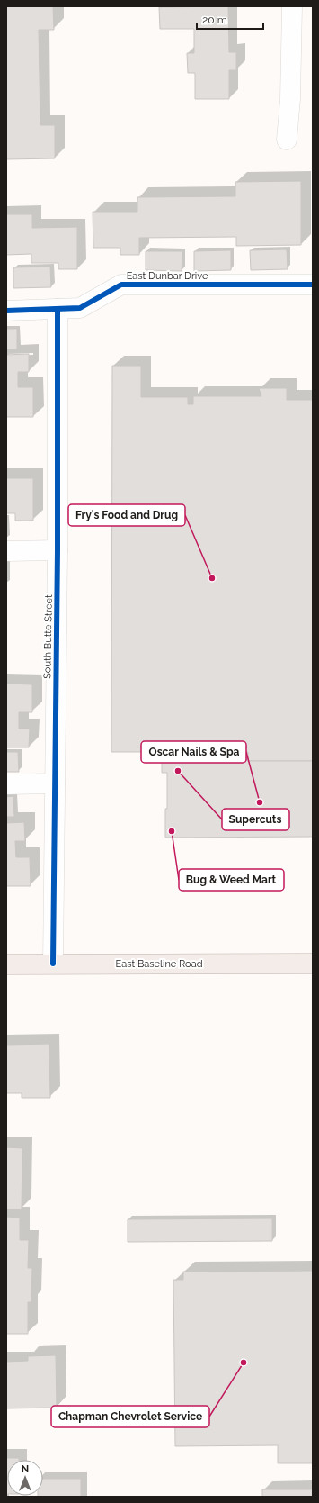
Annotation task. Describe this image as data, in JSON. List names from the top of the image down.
{
  "streets": {
    "main road": ["East Baseline Road"],
    "street": ["East Dunbar Drive", "South Butte Street"]
  },
  "crossings": [
    ["East Dunbar Drive", "South Butte Street"],
    ["South Butte Street", "East Baseline Road"]
  ],
  "places": [
    "Fry's Food and Drug",
    "Supercuts",
    "Oscar Nails & Spa",
    "Bug & Weed Mart",
    "Chapman Chevrolet Service"
  ],
  "scale_bar": "20 m",
  "north": "top"
}
